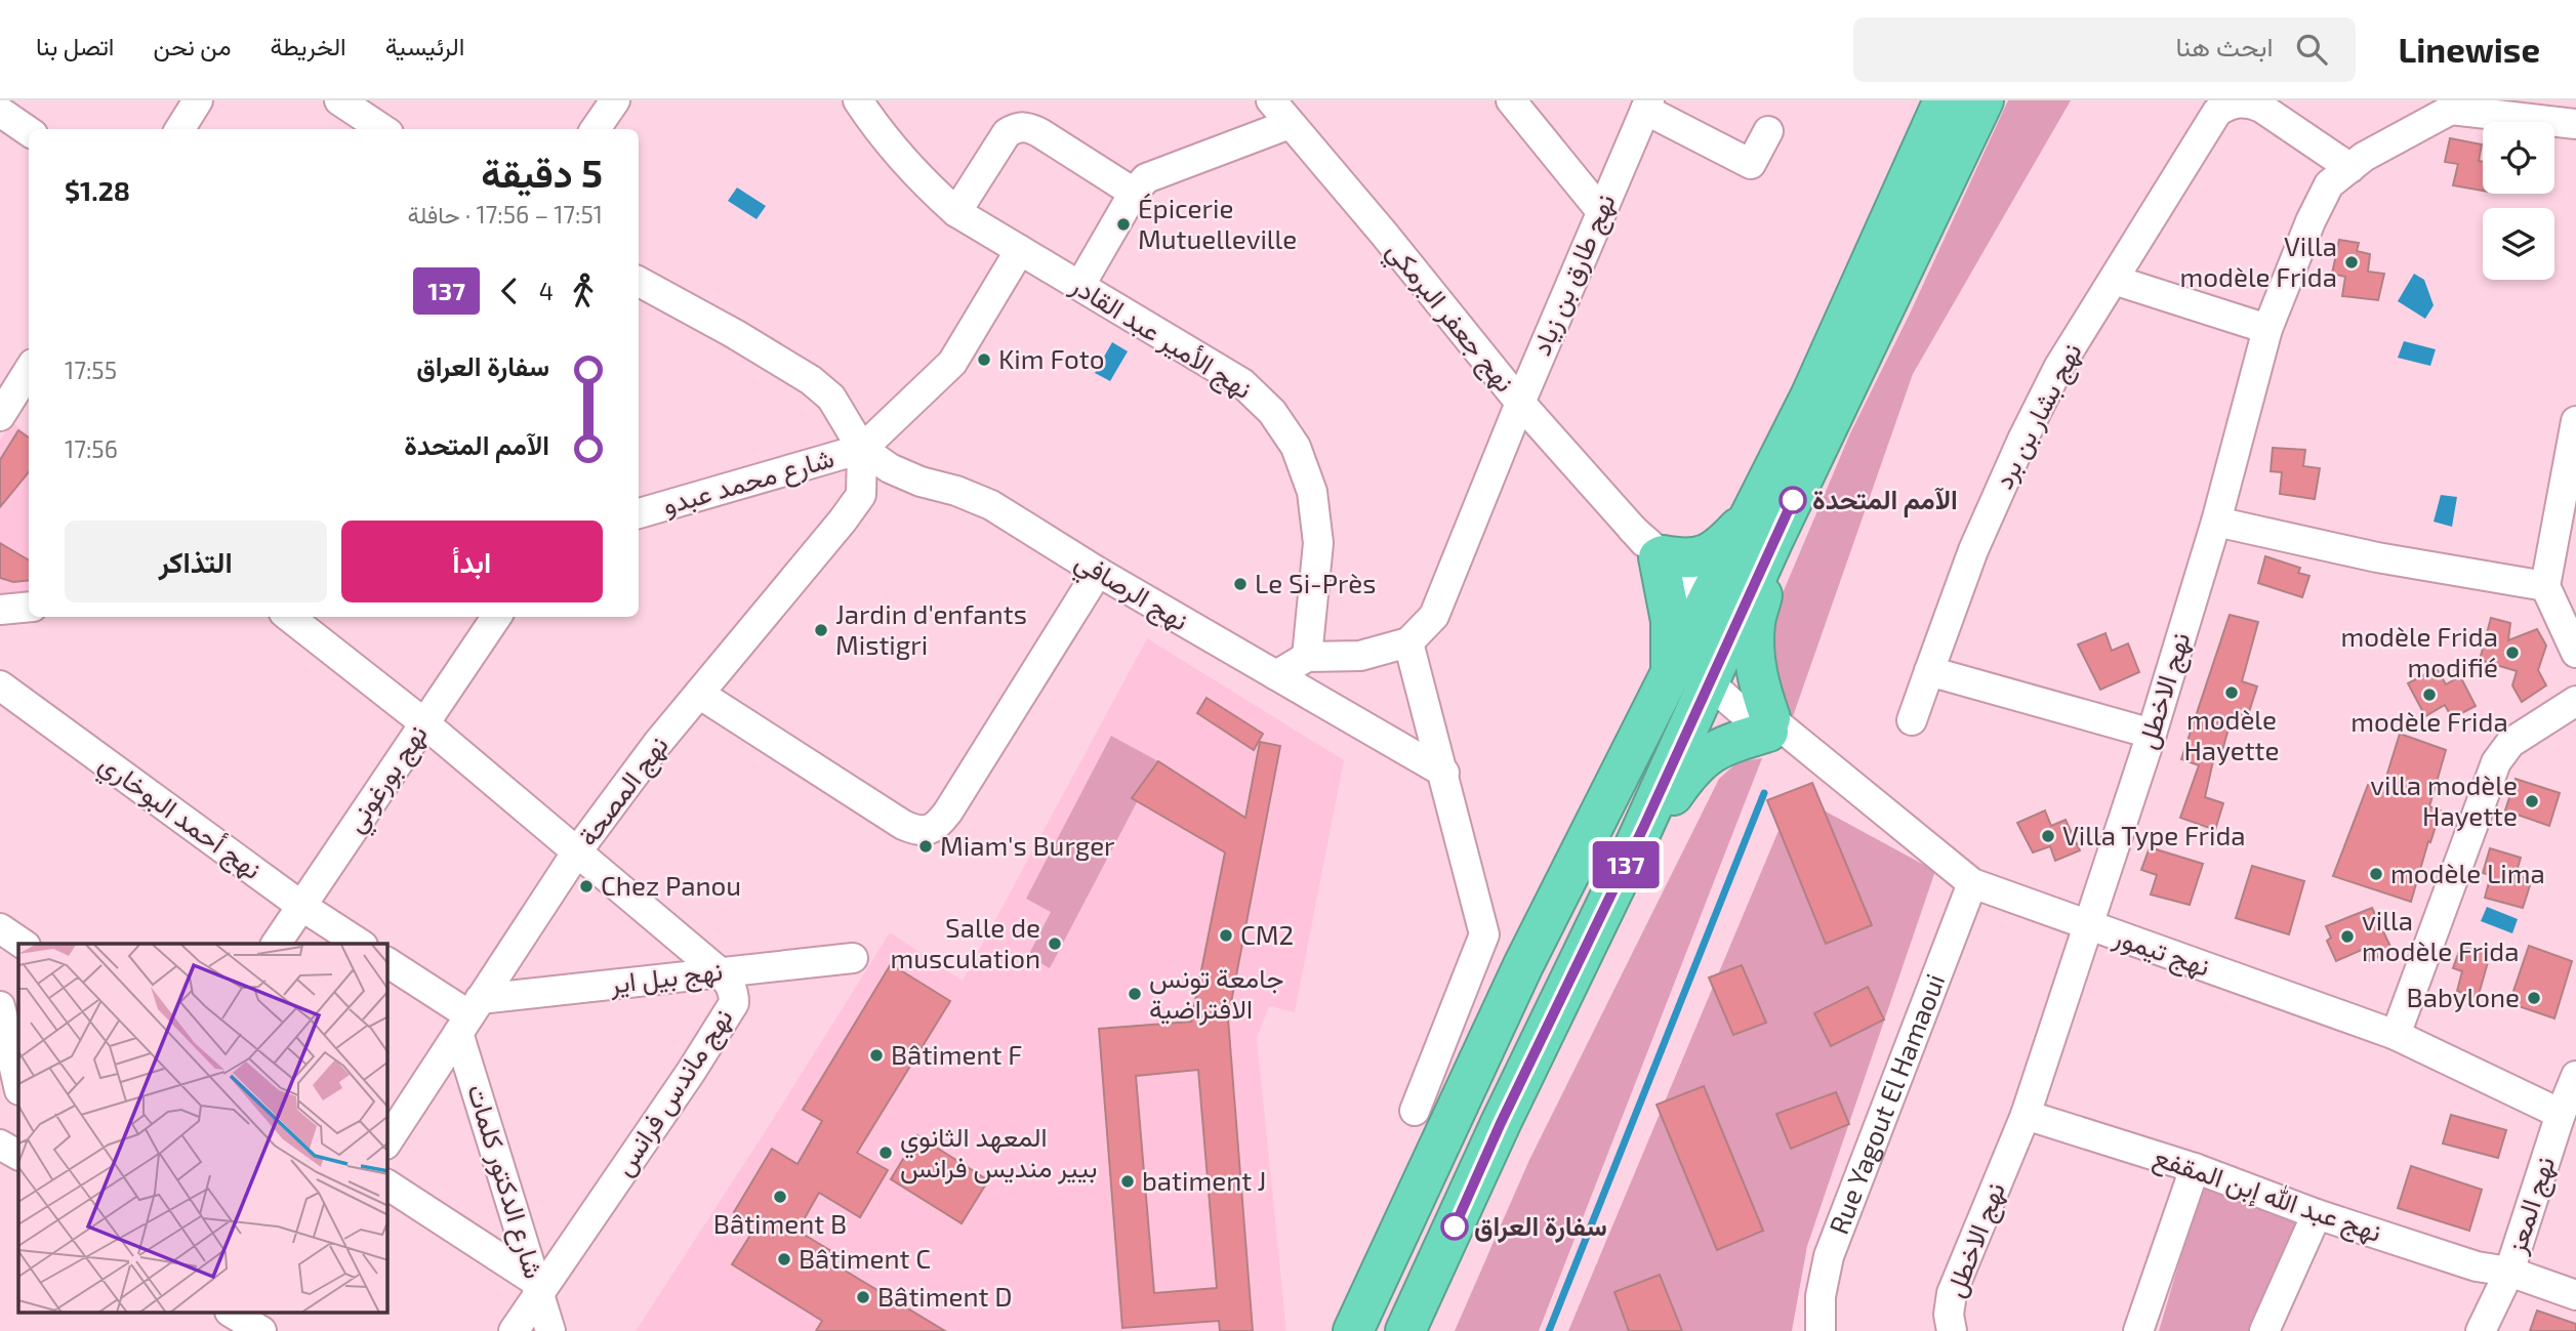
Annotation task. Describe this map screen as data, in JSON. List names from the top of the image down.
{
  "streets": {
    "street": [
      "نهج طارق بن زياد",
      "نهج جعفر البرمكي",
      "نهج الأمير عبد القادر",
      "نهج بشار بن برد",
      "شارع محمد عبدو",
      "نهج الرصافي",
      "نهج الاخطل",
      "نهج بورغوني",
      "نهج المصحة",
      "نهج أحمد البوخاري",
      "نهج تيمور",
      "نهج بيل اير",
      "نهج ماندس فرانس",
      "Rue Yagout El Hamaoui",
      "شارع الدكتور كلمات",
      "نهج عبد الله إبن المقفع",
      "نهج المعز"
    ]
  },
  "crossings": [
    ["نهج طارق بن زياد", "نهج جعفر البرمكي"],
    ["نهج جعفر البرمكي", "نهج تيمور"],
    ["نهج بشار بن برد", "نهج الاخطل"],
    ["شارع محمد عبدو", "نهج الرصافي"],
    ["شارع محمد عبدو", "نهج المصحة"],
    ["نهج الرصافي", "نهج المصحة"],
    ["نهج الاخطل", "نهج تيمور"],
    ["نهج الاخطل", "نهج عبد الله إبن المقفع"],
    ["نهج بورغوني", "نهج أحمد البوخاري"],
    ["نهج بورغوني", "نهج ماندس فرانس"],
    ["نهج المصحة", "نهج بيل اير"],
    ["نهج المصحة", "نهج ماندس فرانس"],
    ["نهج المصحة", "شارع الدكتور كلمات"],
    ["نهج تيمور", "Rue Yagout El Hamaoui"],
    ["نهج تيمور", "نهج المعز"],
    ["نهج بيل اير", "نهج ماندس فرانس"],
    ["نهج بيل اير", "شارع الدكتور كلمات"],
    ["نهج ماندس فرانس", "شارع الدكتور كلمات"],
    ["نهج عبد الله إبن المقفع", "نهج المعز"]
  ],
  "places": [
    "Épicerie Mutuelleville",
    "Villa modèle Frida",
    "Kim Foto",
    "الآمم المتحدة",
    "Le Si-Près",
    "Jardin d'enfants Mistigri",
    "modèle Frida modifié",
    "modèle Hayette",
    "modèle Frida",
    "villa modèle Hayette",
    "Villa Type Frida",
    "Miam's Burger",
    "modèle Lima",
    "Chez Panou",
    "CM2",
    "villa modèle Frida",
    "Salle de musculation",
    "جامعة تونس الافتراضية",
    "Babylone",
    "Bâtiment F",
    "المعهد الثانوي بيير منديس فرانس",
    "batiment J",
    "Bâtiment B",
    "سفارة العراق",
    "Bâtiment C",
    "Bâtiment D"
  ],
  "lines": ["bus line 137"],
  "page": {
    "header": "Linewise",
    "search": "ابحث هنا",
    "nav": [
      "الرئيسية",
      "الخريطة",
      "من نحن",
      "اتصل بنا"
    ],
    "on_map": "137",
    "heading": ["5 دقيقة", "17:51 – 17:56 · حافلة", "$1.28"],
    "legs": ["4", "137"],
    "list": [
      {
        "name": "سفارة العراق",
        "value": "17:55"
      },
      {
        "name": "الآمم المتحدة",
        "value": "17:56"
      }
    ],
    "buttons": ["ابدأ", "التذاكر"]
  }
}
